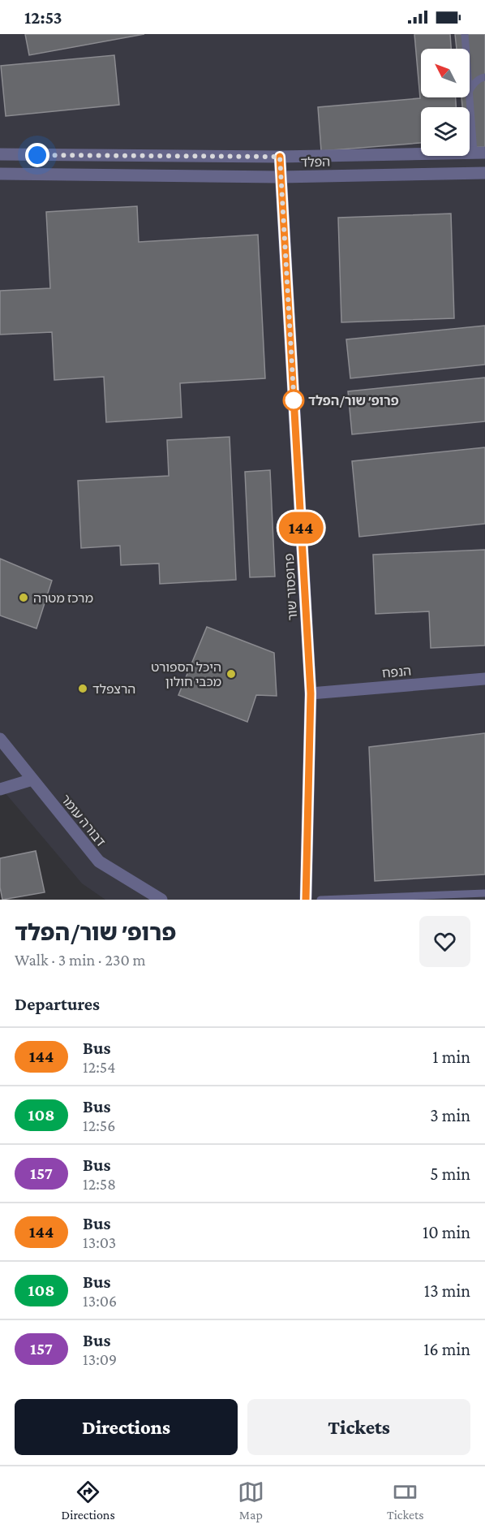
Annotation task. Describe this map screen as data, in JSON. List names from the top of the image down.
{
  "streets": {
    "street": [
      "הפלד",
      "פרופסור שור",
      "הנפח",
      "דבורה עומר"
    ]
  },
  "crossings": [
    ["הפלד", "פרופסור שור"],
    ["פרופסור שור", "הנפח"]
  ],
  "places": [
    "פרופ׳ שור/הפלד",
    "מרכז מטרה",
    "היכל הספורט מכבי חולון",
    "הרצפלד"
  ],
  "lines": ["bus line 144"],
  "north": "top left",
  "page": {
    "status": "12:53",
    "on_map": "144",
    "heading": [
      ["פרופ׳ שור/הפלד", "Walk · 3 min · 230 m"],
      "Departures"
    ],
    "list": [
      {
        "mark": "144",
        "name": "Bus",
        "note": "12:54",
        "value": "1 min"
      },
      {
        "mark": "108",
        "name": "Bus",
        "note": "12:56",
        "value": "3 min"
      },
      {
        "mark": "157",
        "name": "Bus",
        "note": "12:58",
        "value": "5 min"
      },
      {
        "mark": "144",
        "name": "Bus",
        "note": "13:03",
        "value": "10 min"
      },
      {
        "mark": "108",
        "name": "Bus",
        "note": "13:06",
        "value": "13 min"
      },
      {
        "mark": "157",
        "name": "Bus",
        "note": "13:09",
        "value": "16 min"
      }
    ],
    "buttons": ["Directions", "Tickets"],
    "tabs": ["Directions", "Map", "Tickets"]
  }
}
